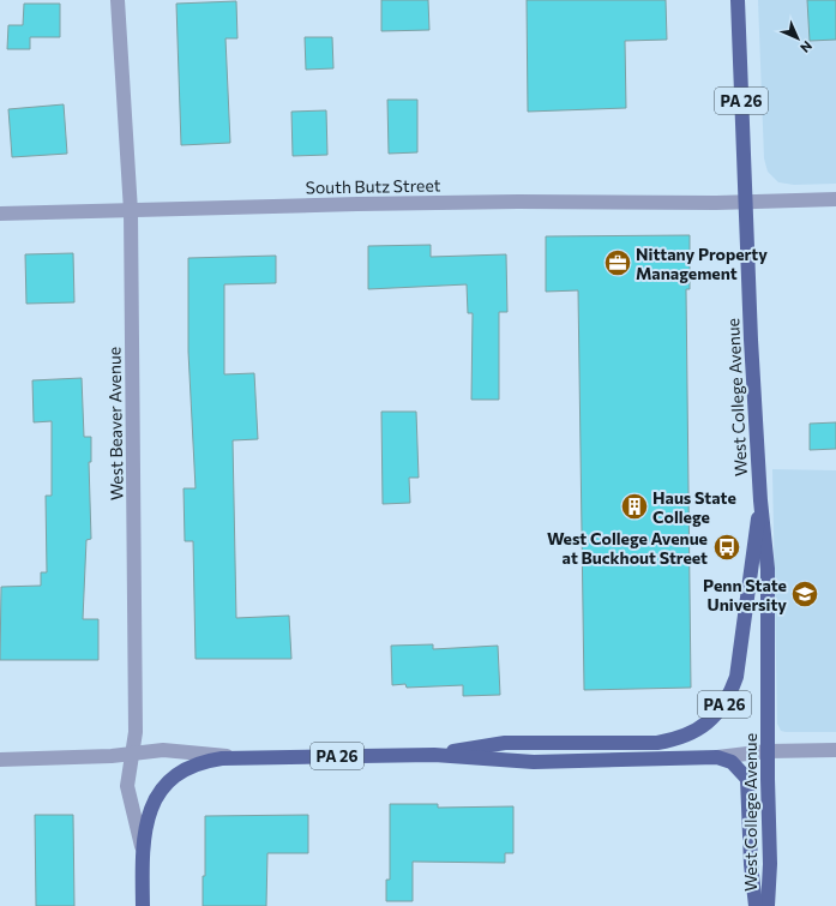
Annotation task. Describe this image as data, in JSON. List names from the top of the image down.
{
  "streets": {
    "main road": ["PA 26", "West College Avenue", "West Beaver Avenue"],
    "street": ["South Butz Street"]
  },
  "crossings": [
    ["PA 26", "West College Avenue"],
    ["PA 26", "West Beaver Avenue"],
    ["South Butz Street", "West College Avenue"],
    ["South Butz Street", "West Beaver Avenue"]
  ],
  "places": {
    "office": ["Nittany Property Management"],
    "building": ["Haus State College"],
    "bus stop": ["West College Avenue at Buckhout Street"],
    "school or university": ["Penn State University"]
  },
  "north": "bottom right"
}
